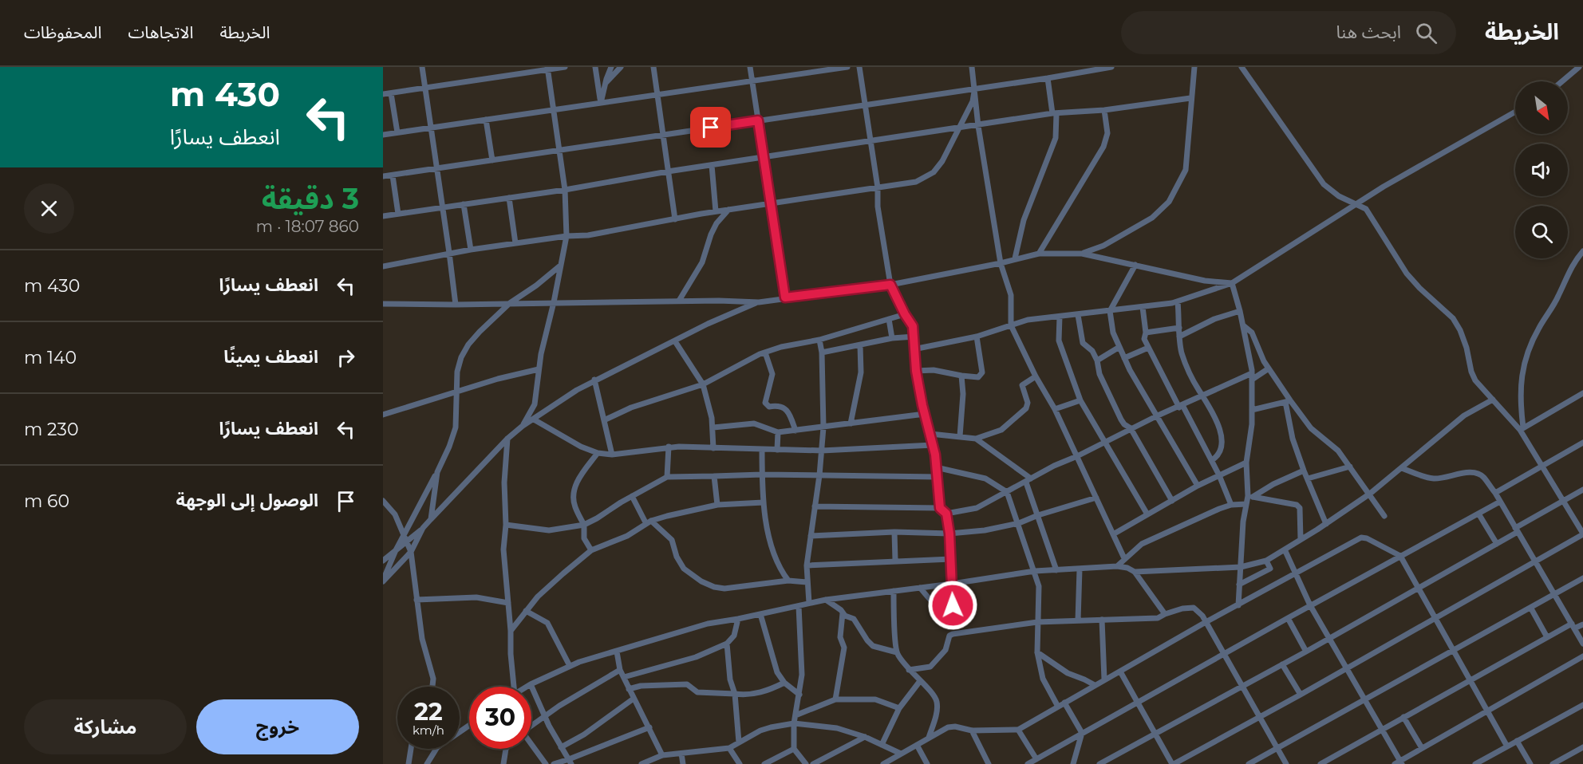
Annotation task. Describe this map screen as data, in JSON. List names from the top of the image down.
{
  "north": "bottom right",
  "page": {
    "header": "الخريطة",
    "search": "ابحث هنا",
    "nav": ["الخريطة", "الاتجاهات", "المحفوظات"],
    "turn": ["430 m", "انعطف يسارًا"],
    "heading": ["3 دقيقة", "860 m · 18:07"],
    "list": [
      {
        "name": "انعطف يسارًا",
        "value": "430 m"
      },
      {
        "name": "انعطف يمينًا",
        "value": "140 m"
      },
      {
        "name": "انعطف يسارًا",
        "value": "230 m"
      },
      {
        "name": "الوصول إلى الوجهة",
        "value": "60 m"
      }
    ],
    "speed": "22 km/h",
    "limit": "30",
    "buttons": ["خروج", "مشاركة"]
  }
}
